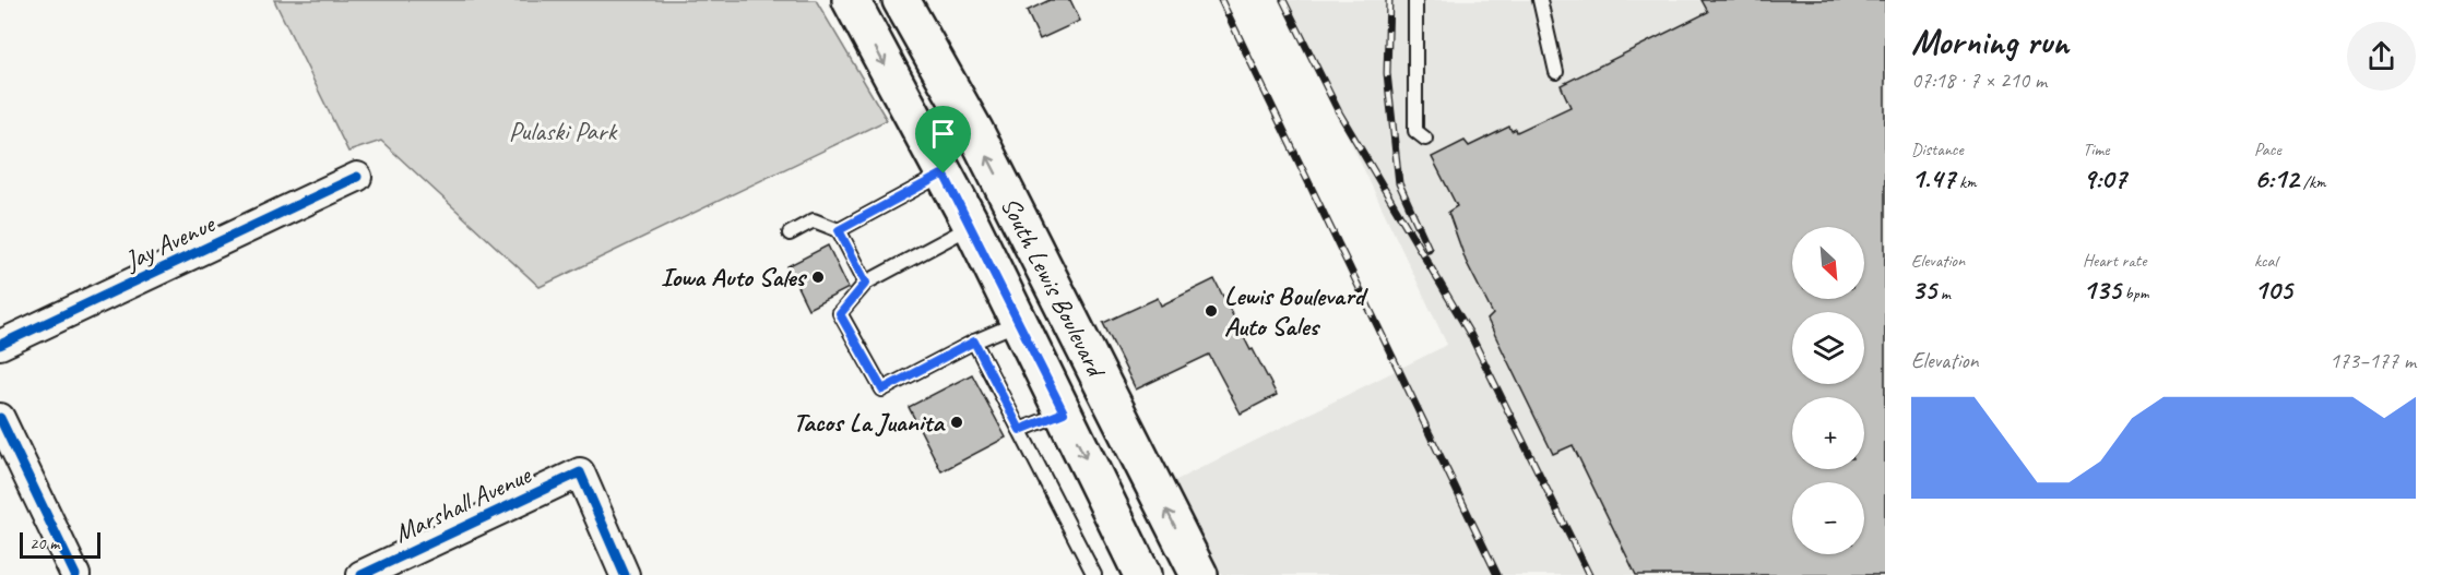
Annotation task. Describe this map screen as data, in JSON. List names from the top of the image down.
{
  "streets": {
    "main road": ["South Lewis Boulevard"],
    "street": ["Jay Avenue", "Marshall Avenue"]
  },
  "parks": ["Pulaski Park"],
  "places": ["Iowa Auto Sales", "Lewis Boulevard Auto Sales", "Tacos La Juanita"],
  "scale_bar": "20 m",
  "north": "bottom right",
  "page": {
    "heading": ["Morning run", "07:18 · 7 × 210 m"],
    "stats": [
      ["Distance", "1.47 km"],
      ["Time", "9:07"],
      ["Pace", "6:12 /km"],
      ["Elevation", "35 m"],
      ["Heart rate", "135 bpm"],
      ["kcal", "105"]
    ],
    "map_buttons": ["+", "−"],
    "chart": ["Elevation", "173–177 m"],
    "scale": "20 m"
  }
}
